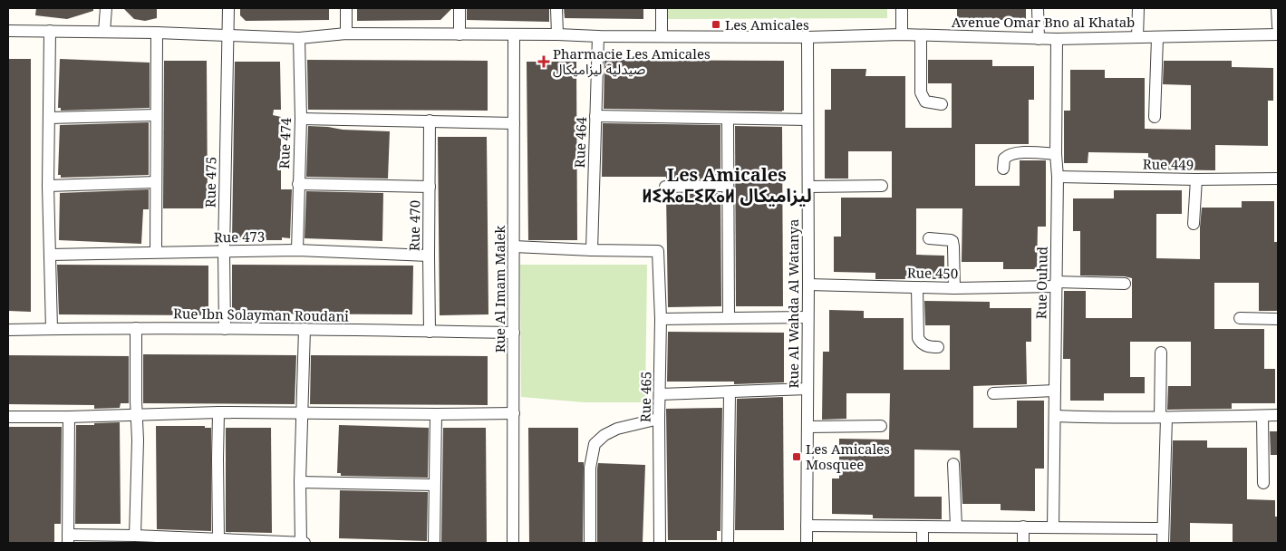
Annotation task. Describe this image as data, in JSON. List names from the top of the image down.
{
  "streets": {
    "street": [
      "Avenue Omar Bno al Khatab",
      "Rue 464",
      "Rue 474",
      "Rue 449",
      "Rue 475",
      "Rue 470",
      "Rue 473",
      "Rue 450",
      "Rue Ouhud",
      "Rue Al Imam Malek",
      "Rue Al Wahda Al Watanya",
      "Rue Ibn Solayman Roudani",
      "Rue 465"
    ]
  },
  "crossings": [
    ["Avenue Omar Bno al Khatab", "Rue 464"],
    ["Avenue Omar Bno al Khatab", "Rue 474"],
    ["Avenue Omar Bno al Khatab", "Rue 475"],
    ["Avenue Omar Bno al Khatab", "Rue Ouhud"],
    ["Avenue Omar Bno al Khatab", "Rue Al Imam Malek"],
    ["Avenue Omar Bno al Khatab", "Rue Al Wahda Al Watanya"],
    ["Rue 464", "Rue 465"],
    ["Rue 474", "Rue 473"],
    ["Rue 449", "Rue Ouhud"],
    ["Rue 475", "Rue 473"],
    ["Rue 475", "Rue Ibn Solayman Roudani"],
    ["Rue 470", "Rue 473"],
    ["Rue 470", "Rue Ibn Solayman Roudani"],
    ["Rue 450", "Rue Ouhud"],
    ["Rue 450", "Rue Al Wahda Al Watanya"],
    ["Rue Al Imam Malek", "Rue Ibn Solayman Roudani"]
  ],
  "districts": ["Les Amicales ⵍⵉⵣⴰⵎⵉⴽⴰⵍ ليزاميكال"],
  "places": {
    "transit": ["Les Amicales", "Les Amicales Mosquee"],
    "health": ["Pharmacie Les Amicales صيدلية ليزاميكال"]
  }
}
